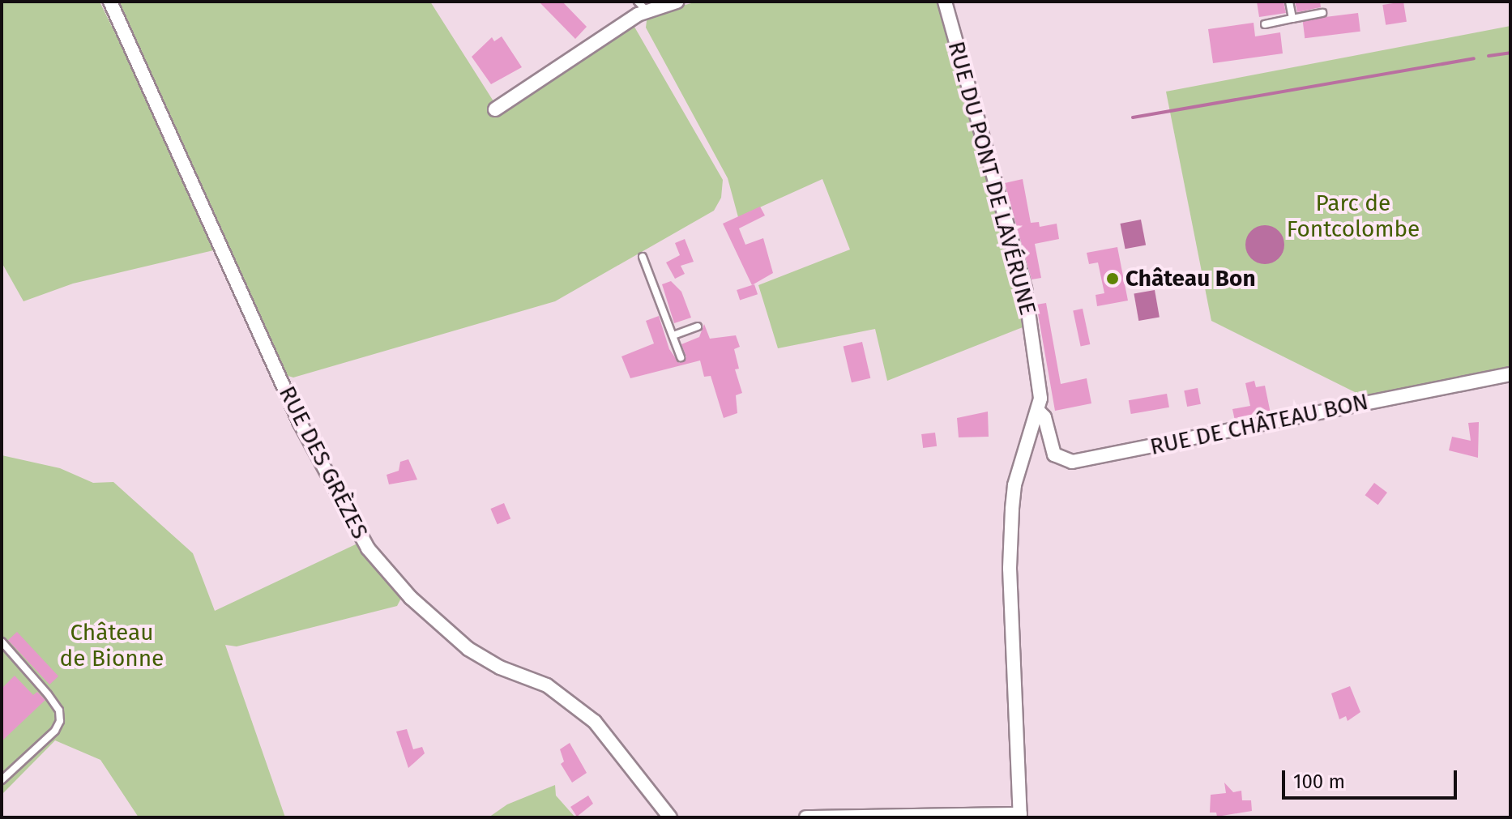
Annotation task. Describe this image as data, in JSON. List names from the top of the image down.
{
  "streets": {
    "street": ["RUE DU PONT DE LAVÉRUNE", "RUE DE CHÂTEAU BON", "RUE DES GRÈZES"]
  },
  "crossings": [
    ["RUE DU PONT DE LAVÉRUNE", "RUE DE CHÂTEAU BON"]
  ],
  "parks": ["Parc de Fontcolombe", "Château de Bionne"],
  "places": ["Château Bon"],
  "scale_bar": "100 m"
}
